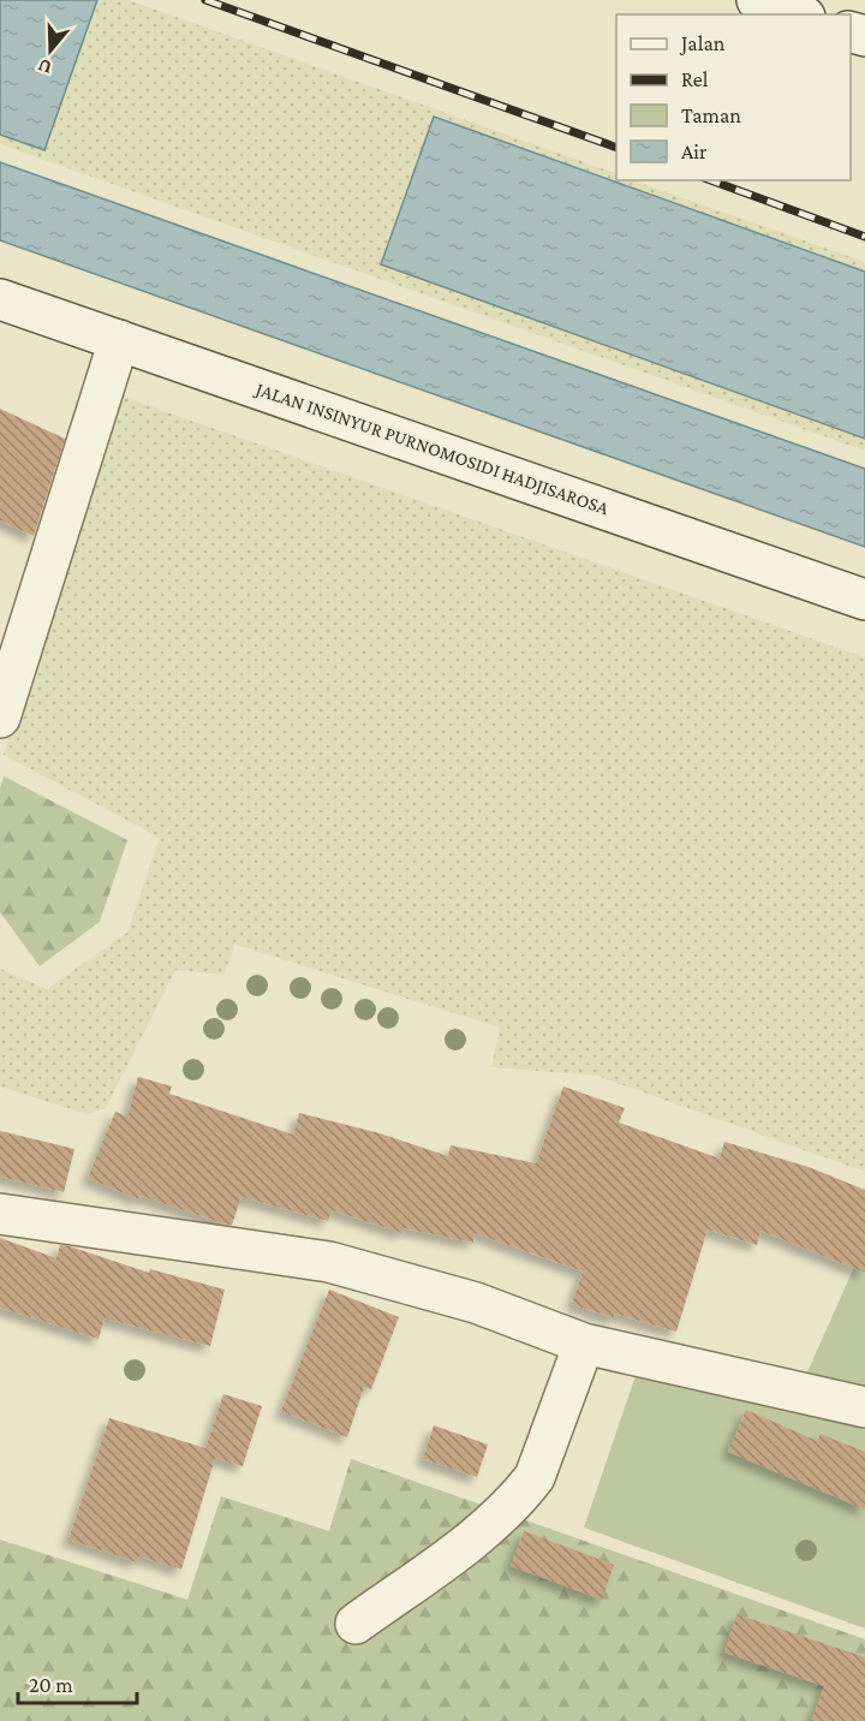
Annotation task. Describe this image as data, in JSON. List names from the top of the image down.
{
  "streets": {
    "street": ["JALAN INSINYUR PURNOMOSIDI HADJISAROSA"]
  },
  "legend": [
    "Jalan",
    "Rel",
    "Taman",
    "Air"
  ],
  "scale_bar": "20 m",
  "north": "bottom"
}
